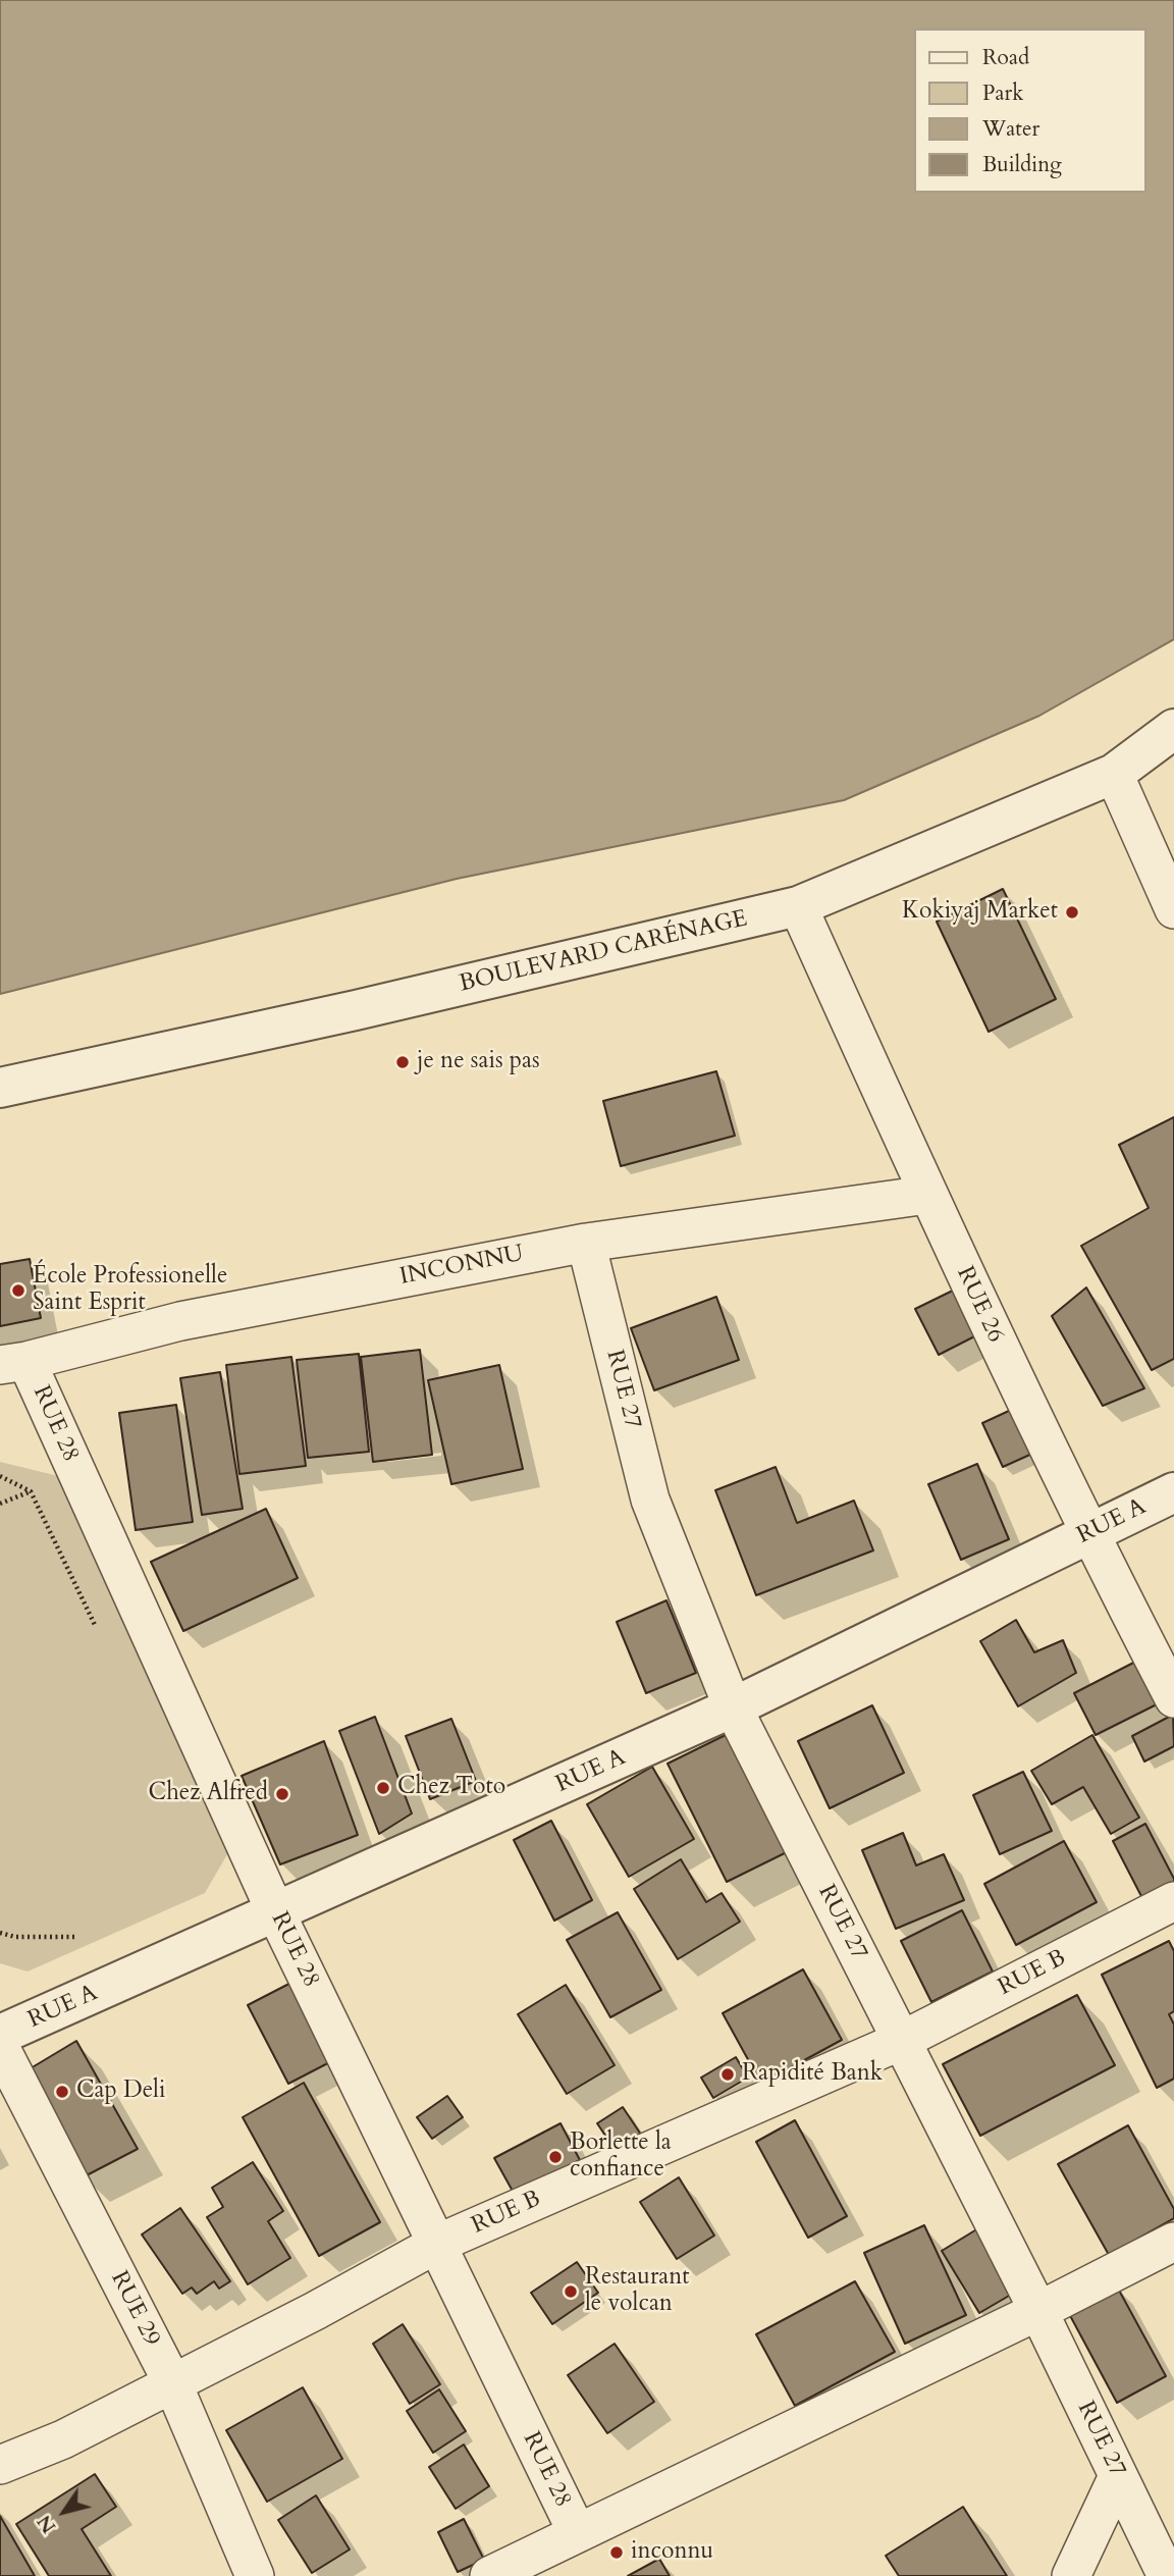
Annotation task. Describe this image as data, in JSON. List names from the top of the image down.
{
  "streets": {
    "street": [
      "BOULEVARD CARÉNAGE",
      "INCONNU",
      "RUE 26",
      "RUE 27",
      "RUE 28",
      "RUE A",
      "RUE B",
      "RUE 29"
    ]
  },
  "crossings": [
    ["BOULEVARD CARÉNAGE", "RUE 26"],
    ["INCONNU", "RUE 26"],
    ["INCONNU", "RUE 27"],
    ["INCONNU", "RUE 28"],
    ["RUE 26", "RUE A"],
    ["RUE 27", "RUE A"],
    ["RUE 27", "RUE B"],
    ["RUE 28", "RUE A"],
    ["RUE 28", "RUE B"],
    ["RUE B", "RUE 29"]
  ],
  "places": [
    "Kokiyaj Market",
    "je ne sais pas",
    "École Professionelle Saint Esprit",
    "Chez Toto",
    "Chez Alfred",
    "Rapidité Bank",
    "Cap Deli",
    "Borlette la confiance",
    "Restaurant le volcan",
    "inconnu"
  ],
  "legend": [
    "Road",
    "Park",
    "Water",
    "Building"
  ],
  "north": "bottom left"
}
